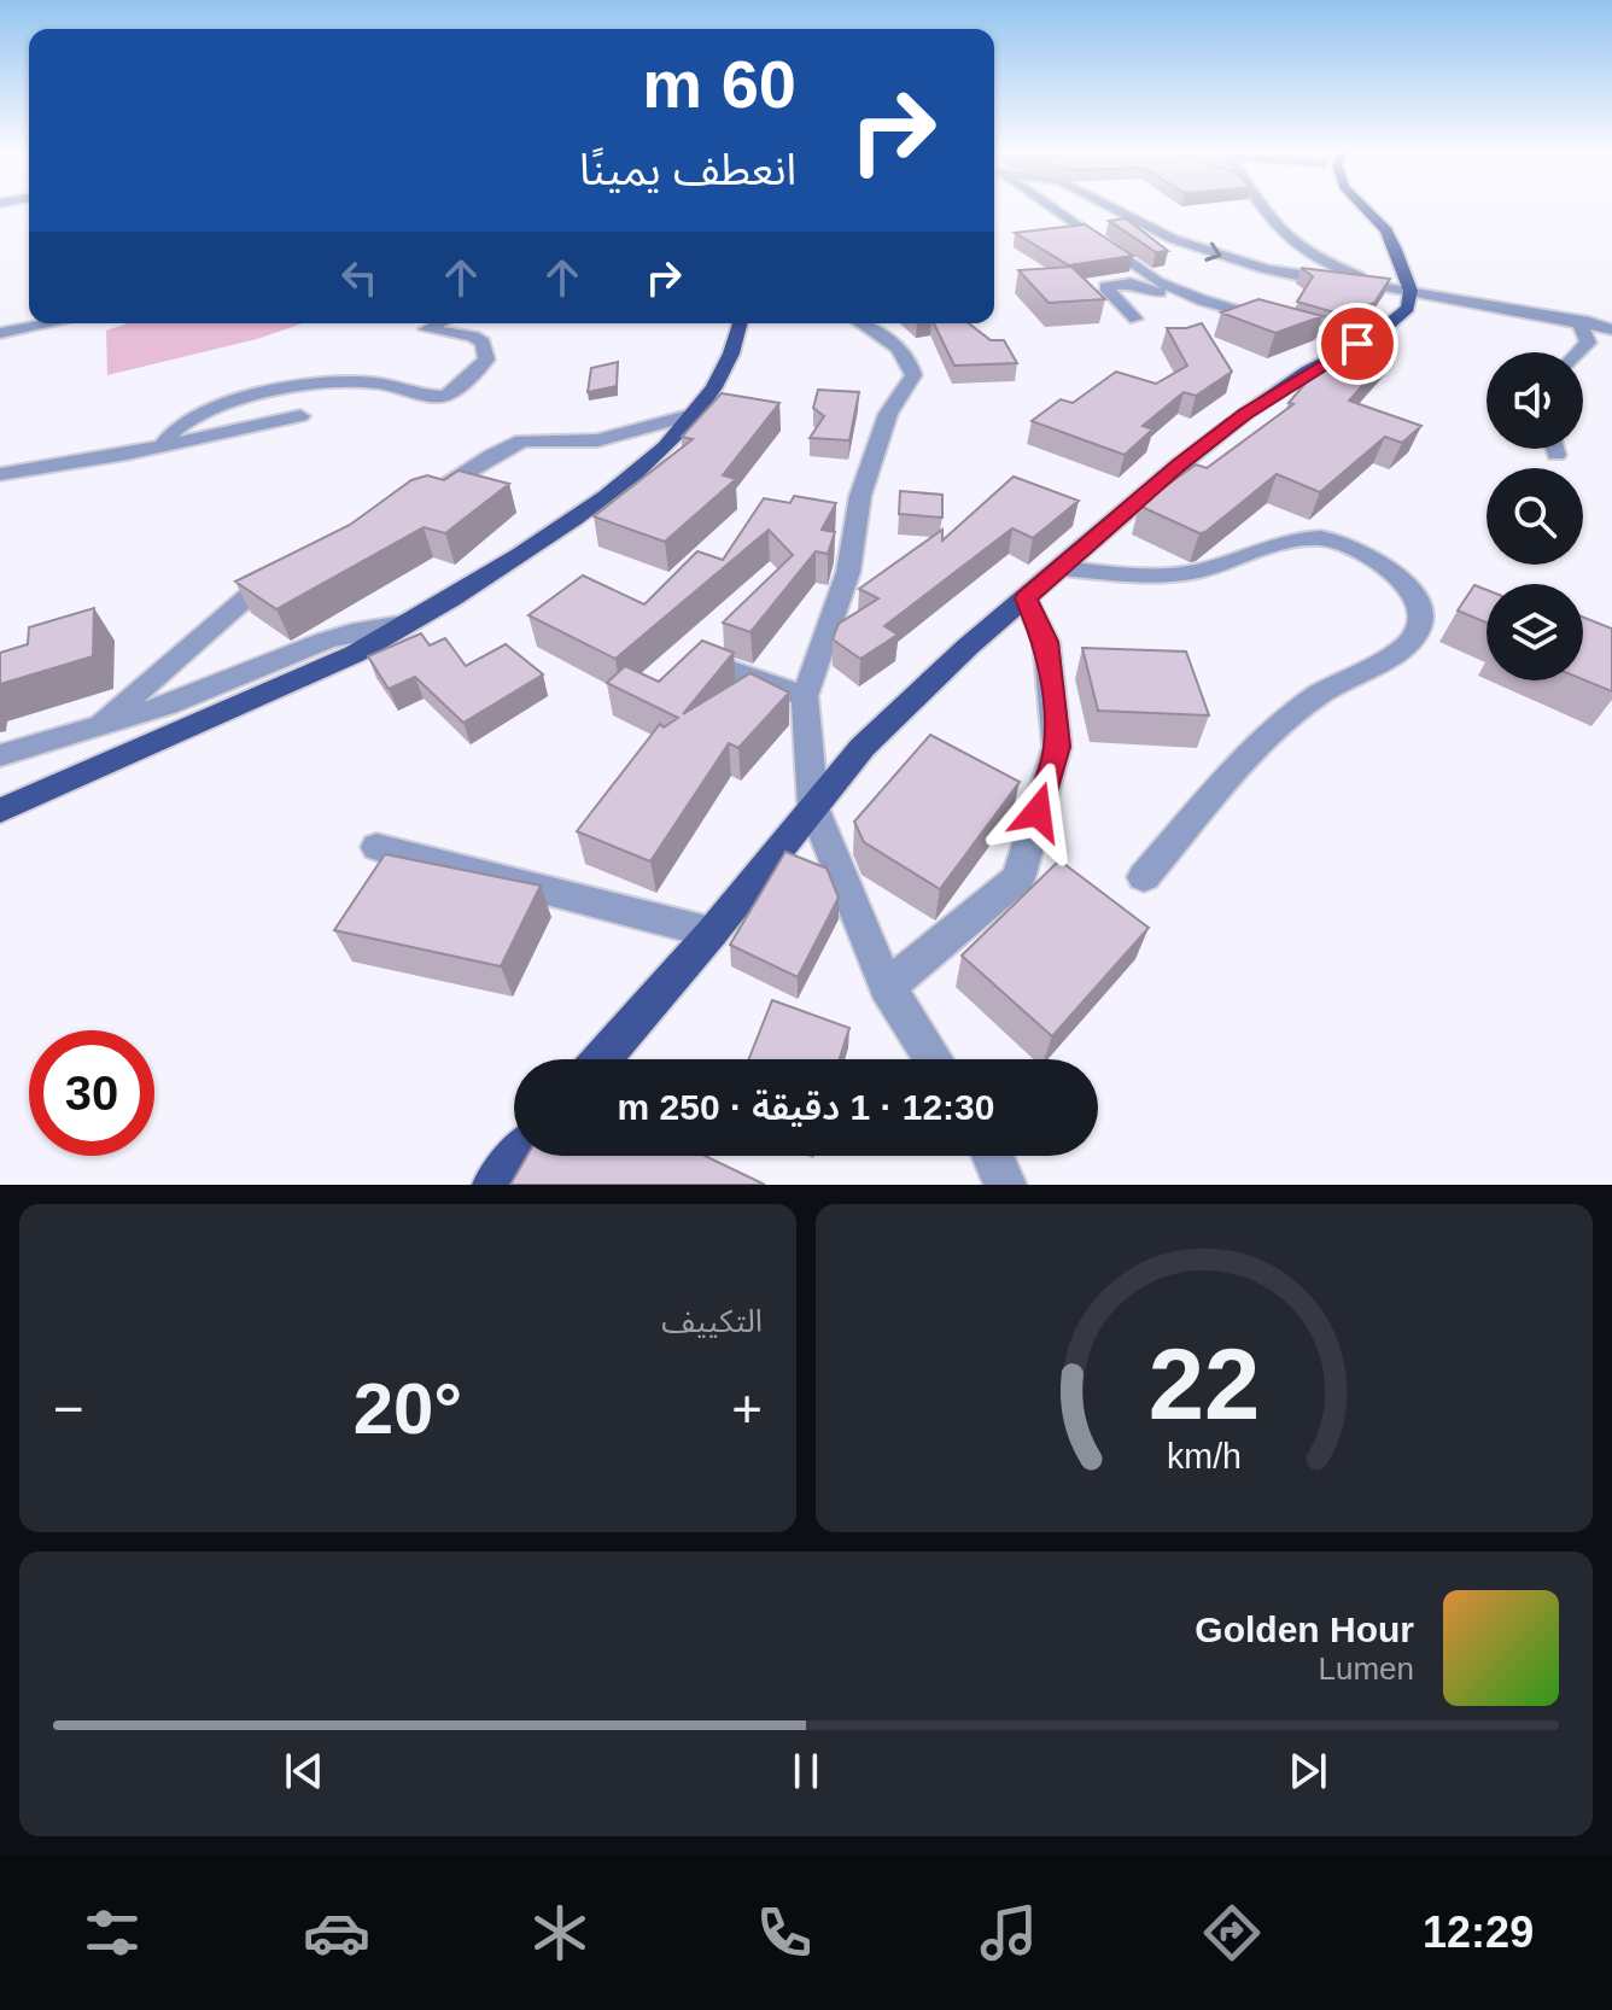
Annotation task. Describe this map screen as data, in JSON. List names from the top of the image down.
{
  "page": {
    "turn": ["60 m", "انعطف يمينًا"],
    "limit": "30",
    "trip": "12:30 · 1 دقيقة · 250 m",
    "tile": "التكييف",
    "heat": ["−", "20°", "+"],
    "song": ["Golden Hour", "Lumen"],
    "tabs": "12:29",
    "gauge": ["22", "km/h"]
  }
}
